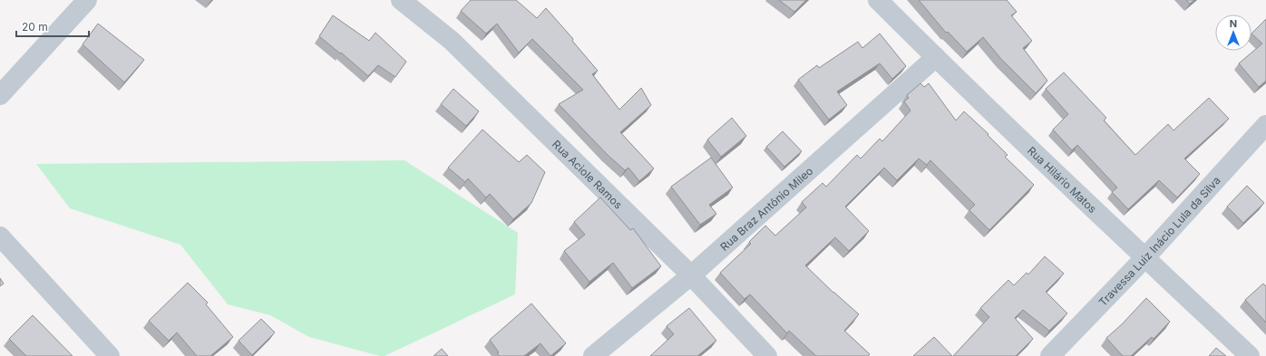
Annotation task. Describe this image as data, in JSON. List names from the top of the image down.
{
  "streets": {
    "street": [
      "Rua Aciole Ramos",
      "Rua Hilário Matos",
      "Rua Braz Antônio Mileo",
      "Travessa Luiz Inácio Lula da Silva"
    ]
  },
  "crossings": [
    ["Rua Aciole Ramos", "Rua Braz Antônio Mileo"],
    ["Rua Hilário Matos", "Rua Braz Antônio Mileo"],
    ["Rua Hilário Matos", "Travessa Luiz Inácio Lula da Silva"]
  ],
  "scale_bar": "20 m",
  "north": "top"
}
